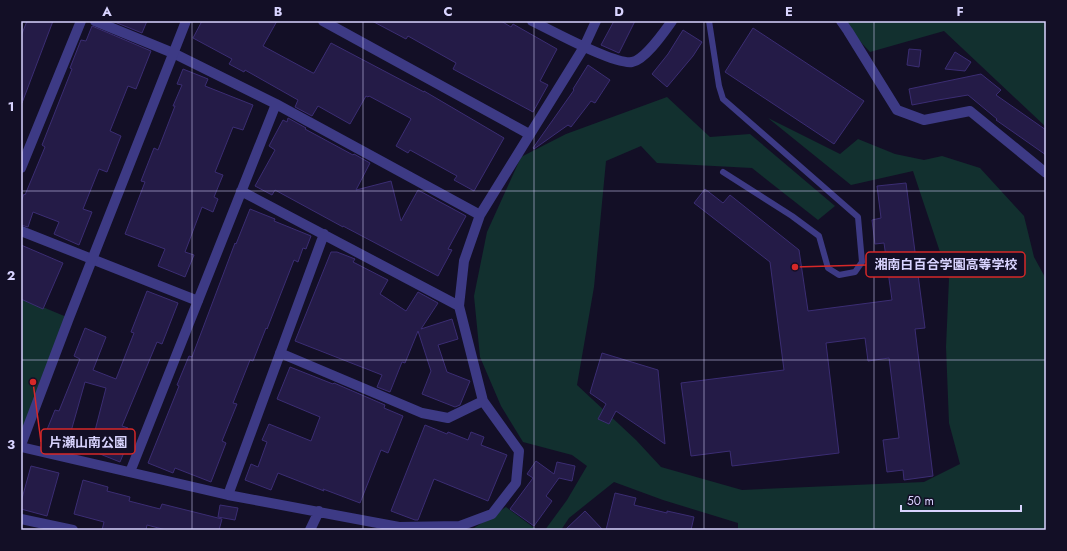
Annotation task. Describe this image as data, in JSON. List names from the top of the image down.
{
  "places": ["湘南白百合学園高等学校", "片瀬山南公園"],
  "scale_bar": "50 m",
  "grid": {
    "columns": [
      "A",
      "B",
      "C",
      "D",
      "E",
      "F"
    ],
    "rows": ["1", "2", "3"]
  }
}
